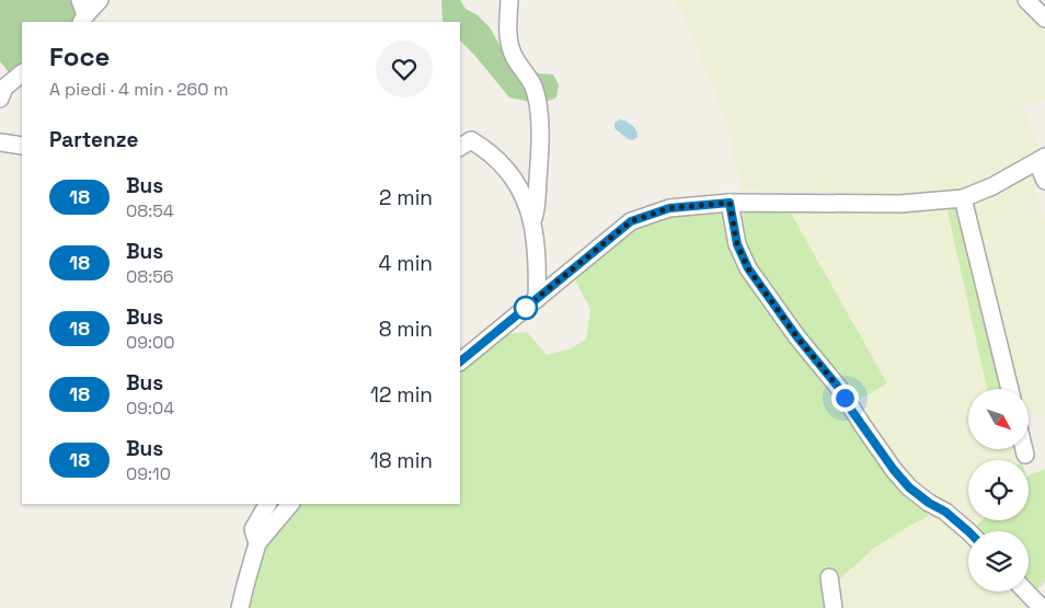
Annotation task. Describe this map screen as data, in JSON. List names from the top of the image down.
{
  "lines": ["bus line 18"],
  "north": "bottom right",
  "page": {
    "heading": [
      ["Foce", "A piedi · 4 min · 260 m"],
      "Partenze"
    ],
    "list": [
      {
        "mark": "18",
        "name": "Bus",
        "note": "08:54",
        "value": "2 min"
      },
      {
        "mark": "18",
        "name": "Bus",
        "note": "08:56",
        "value": "4 min"
      },
      {
        "mark": "18",
        "name": "Bus",
        "note": "09:00",
        "value": "8 min"
      },
      {
        "mark": "18",
        "name": "Bus",
        "note": "09:04",
        "value": "12 min"
      },
      {
        "mark": "18",
        "name": "Bus",
        "note": "09:10",
        "value": "18 min"
      }
    ]
  }
}
